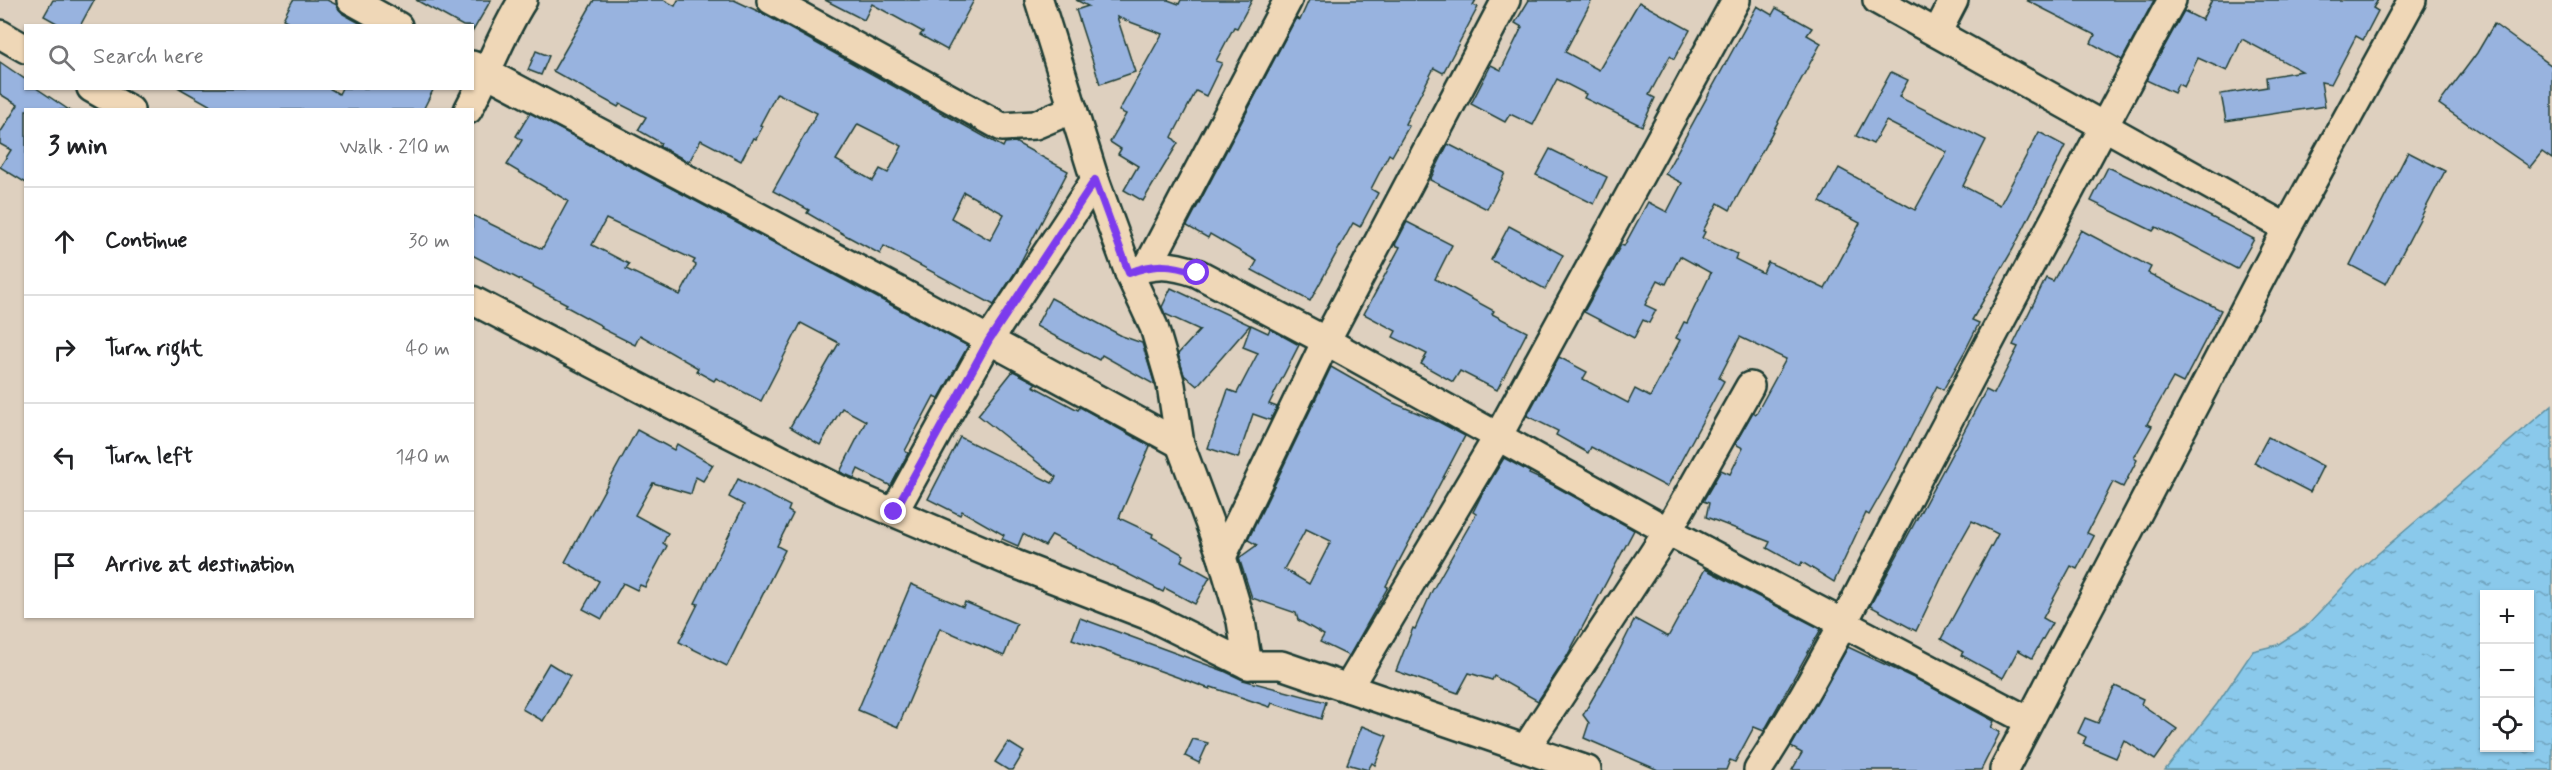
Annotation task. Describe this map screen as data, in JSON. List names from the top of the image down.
{
  "page": {
    "search": "Search here",
    "heading": ["3 min", "Walk · 210 m"],
    "list": [
      ["Continue", "30 m"],
      ["Turn right", "40 m"],
      ["Turn left", "140 m"],
      "Arrive at destination"
    ],
    "map_buttons": ["+", "−"]
  }
}
